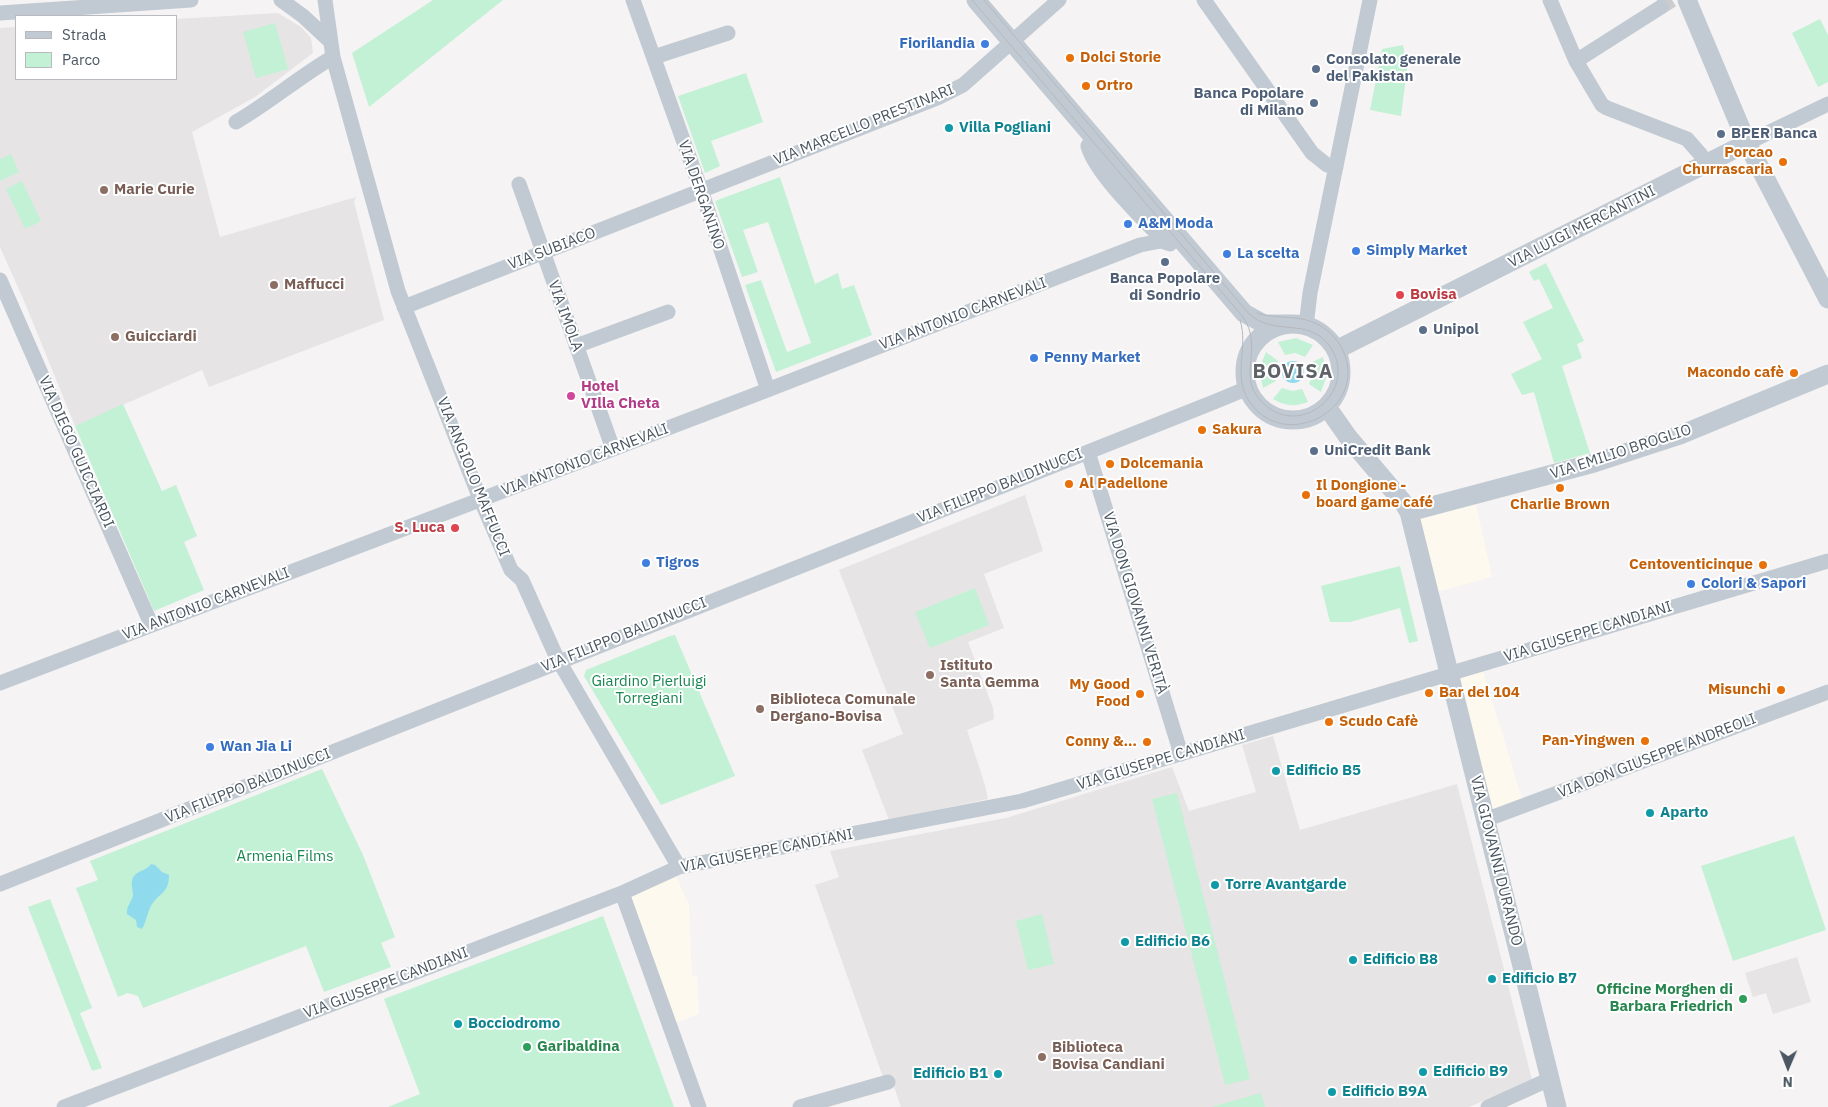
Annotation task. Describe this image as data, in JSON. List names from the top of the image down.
{
  "streets": {
    "street": [
      "VIA MARCELLO PRESTINARI",
      "VIA DERGANINO",
      "VIA LUIGI MERCANTINI",
      "VIA SUBIACO",
      "VIA ANTONIO CARNEVALI",
      "VIA IMOLA",
      "VIA DIEGO GUICCIARDI",
      "VIA EMILIO BROGLIO",
      "VIA ANGIOLO MAFFUCCI",
      "VIA FILIPPO BALDINUCCI",
      "VIA DON GIOVANNI VERITÀ",
      "VIA GIUSEPPE CANDIANI",
      "VIA DON GIUSEPPE ANDREOLI",
      "VIA GIOVANNI DURANDO"
    ]
  },
  "crossings": [
    ["VIA MARCELLO PRESTINARI", "VIA DERGANINO"],
    ["VIA MARCELLO PRESTINARI", "VIA SUBIACO"],
    ["VIA DERGANINO", "VIA SUBIACO"],
    ["VIA DERGANINO", "VIA ANTONIO CARNEVALI"],
    ["VIA LUIGI MERCANTINI", "VIA FILIPPO BALDINUCCI"],
    ["VIA SUBIACO", "VIA IMOLA"],
    ["VIA SUBIACO", "VIA ANGIOLO MAFFUCCI"],
    ["VIA ANTONIO CARNEVALI", "VIA IMOLA"],
    ["VIA ANTONIO CARNEVALI", "VIA DIEGO GUICCIARDI"],
    ["VIA ANTONIO CARNEVALI", "VIA ANGIOLO MAFFUCCI"],
    ["VIA EMILIO BROGLIO", "VIA GIOVANNI DURANDO"],
    ["VIA ANGIOLO MAFFUCCI", "VIA FILIPPO BALDINUCCI"],
    ["VIA ANGIOLO MAFFUCCI", "VIA GIUSEPPE CANDIANI"],
    ["VIA FILIPPO BALDINUCCI", "VIA DON GIOVANNI VERITÀ"],
    ["VIA DON GIOVANNI VERITÀ", "VIA GIUSEPPE CANDIANI"],
    ["VIA GIUSEPPE CANDIANI", "VIA GIOVANNI DURANDO"],
    ["VIA DON GIUSEPPE ANDREOLI", "VIA GIOVANNI DURANDO"]
  ],
  "districts": ["BOVISA"],
  "parks": ["Giardino Pierluigi Torregiani", "Armenia Films"],
  "places": [
    "Fiorilandia",
    "Dolci Storie",
    "Consolato generale del Pakistan",
    "Ortro",
    "Banca Popolare di Milano",
    "Villa Pogliani",
    "BPER Banca",
    "Porcao Churrascaria",
    "Marie Curie",
    "A&M Moda",
    "Simply Market",
    "La scelta",
    "Banca Popolare di Sondrio",
    "Maffucci",
    "Bovisa",
    "Unipol",
    "Guicciardi",
    "Penny Market",
    "Macondo cafè",
    "Hotel VIlla Cheta",
    "Sakura",
    "UniCredit Bank",
    "Dolcemania",
    "Al Padellone",
    "Charlie Brown",
    "Il Dongione - board game café",
    "S. Luca",
    "Tigros",
    "Centoventicinque",
    "Colori & Sapori",
    "Istituto Santa Gemma",
    "Misunchi",
    "Bar del 104",
    "My Good Food",
    "Biblioteca Comunale Dergano-Bovisa",
    "Scudo Cafè",
    "Pan-Yingwen",
    "Conny &…",
    "Wan Jia Li",
    "Edificio B5",
    "Aparto",
    "Torre Avantgarde",
    "Edificio B6",
    "Edificio B8",
    "Edificio B7",
    "Officine Morghen di Barbara Friedrich",
    "Bocciodromo",
    "Garibaldina",
    "Biblioteca Bovisa Candiani",
    "Edificio B9",
    "Edificio B1",
    "Edificio B9A"
  ],
  "legend": ["Strada", "Parco"],
  "north": "bottom"
}
